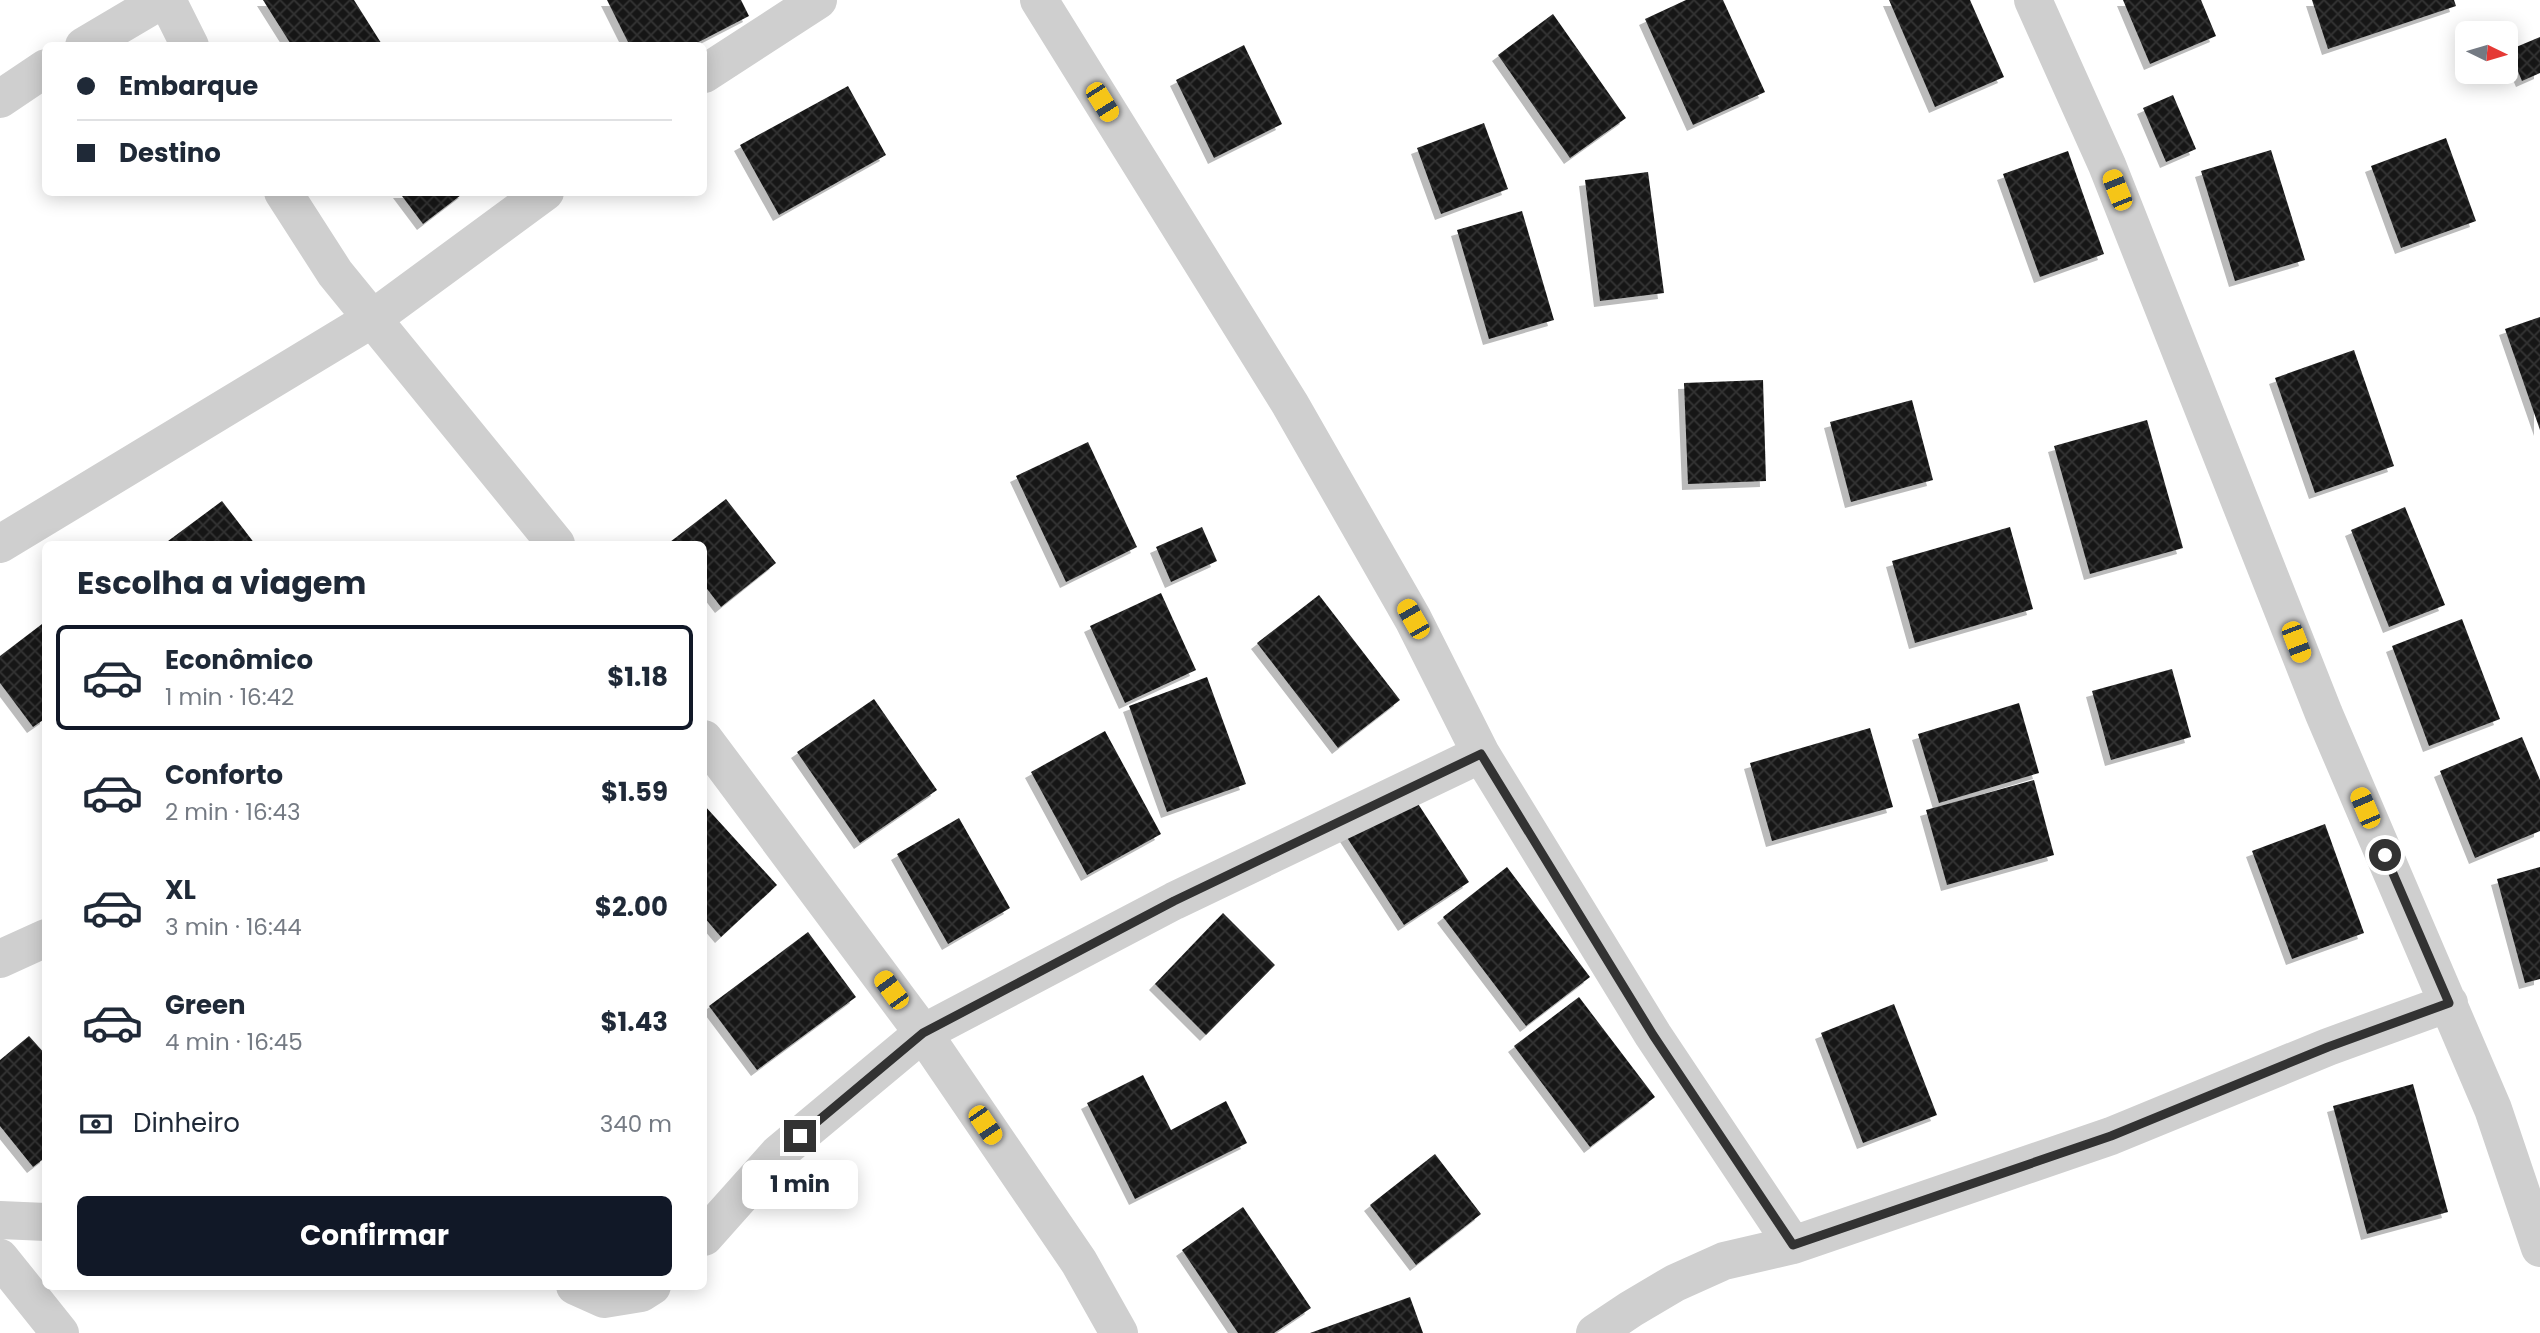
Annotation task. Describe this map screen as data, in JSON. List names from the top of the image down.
{
  "north": "right",
  "page": {
    "banner": ["Embarque", "Destino"],
    "heading": "Escolha a viagem",
    "list": [
      {
        "name": "Econômico",
        "note": "1 min · 16:42",
        "value": "$1.18"
      },
      {
        "name": "Conforto",
        "note": "2 min · 16:43",
        "value": "$1.59"
      },
      {
        "name": "XL",
        "note": "3 min · 16:44",
        "value": "$2.00"
      },
      {
        "name": "Green",
        "note": "4 min · 16:45",
        "value": "$1.43"
      }
    ],
    "pay": ["Dinheiro", "340 m"],
    "bubble": "1 min",
    "buttons": "Confirmar"
  }
}
